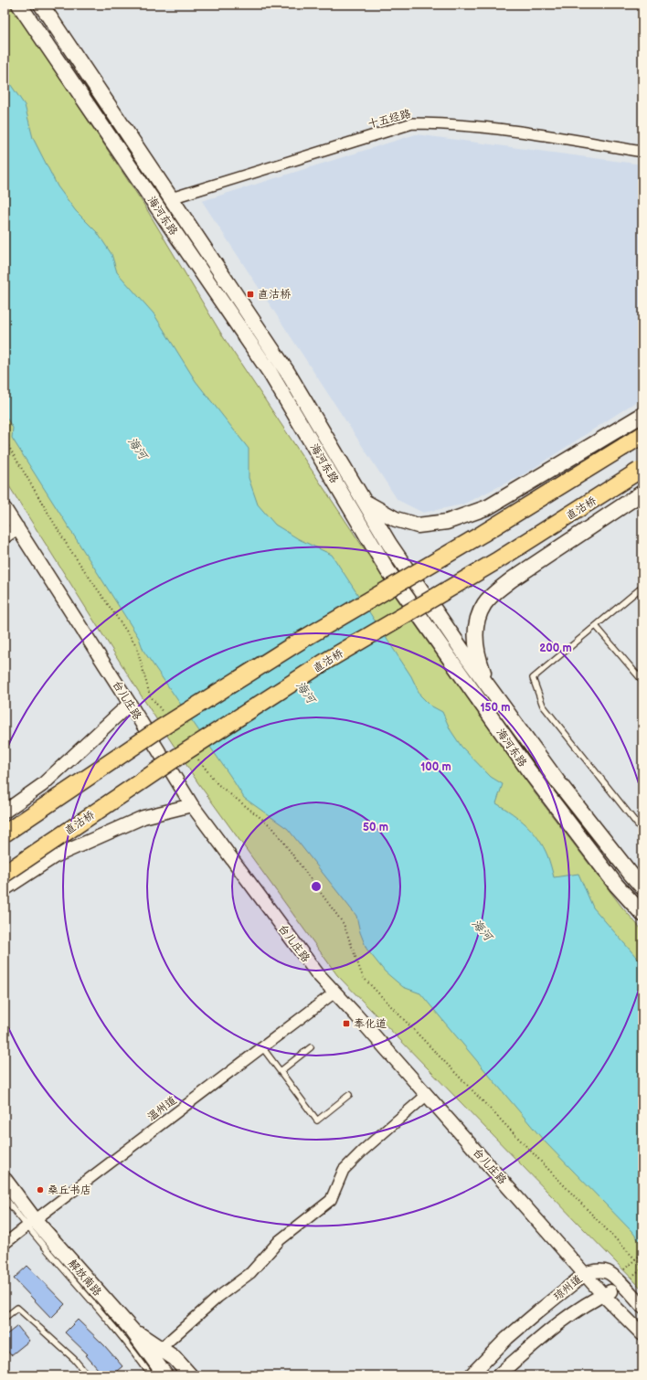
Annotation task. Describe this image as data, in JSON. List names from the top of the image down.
{
  "streets": {
    "main road": ["海河东路", "直沽桥", "解放南路"],
    "street": [
      "十五经路",
      "台儿庄路",
      "温州道",
      "琼州道"
    ]
  },
  "crossings": [
    ["十五经路", "海河东路"],
    ["台儿庄路", "温州道"],
    ["台儿庄路", "琼州道"],
    ["温州道", "解放南路"]
  ],
  "water": ["海河"],
  "places": {
    "transit": ["直沽桥", "奉化道"],
    "other": ["桑丘书店"]
  },
  "rings": [
    "200 m",
    "150 m",
    "100 m",
    "50 m"
  ]
}
